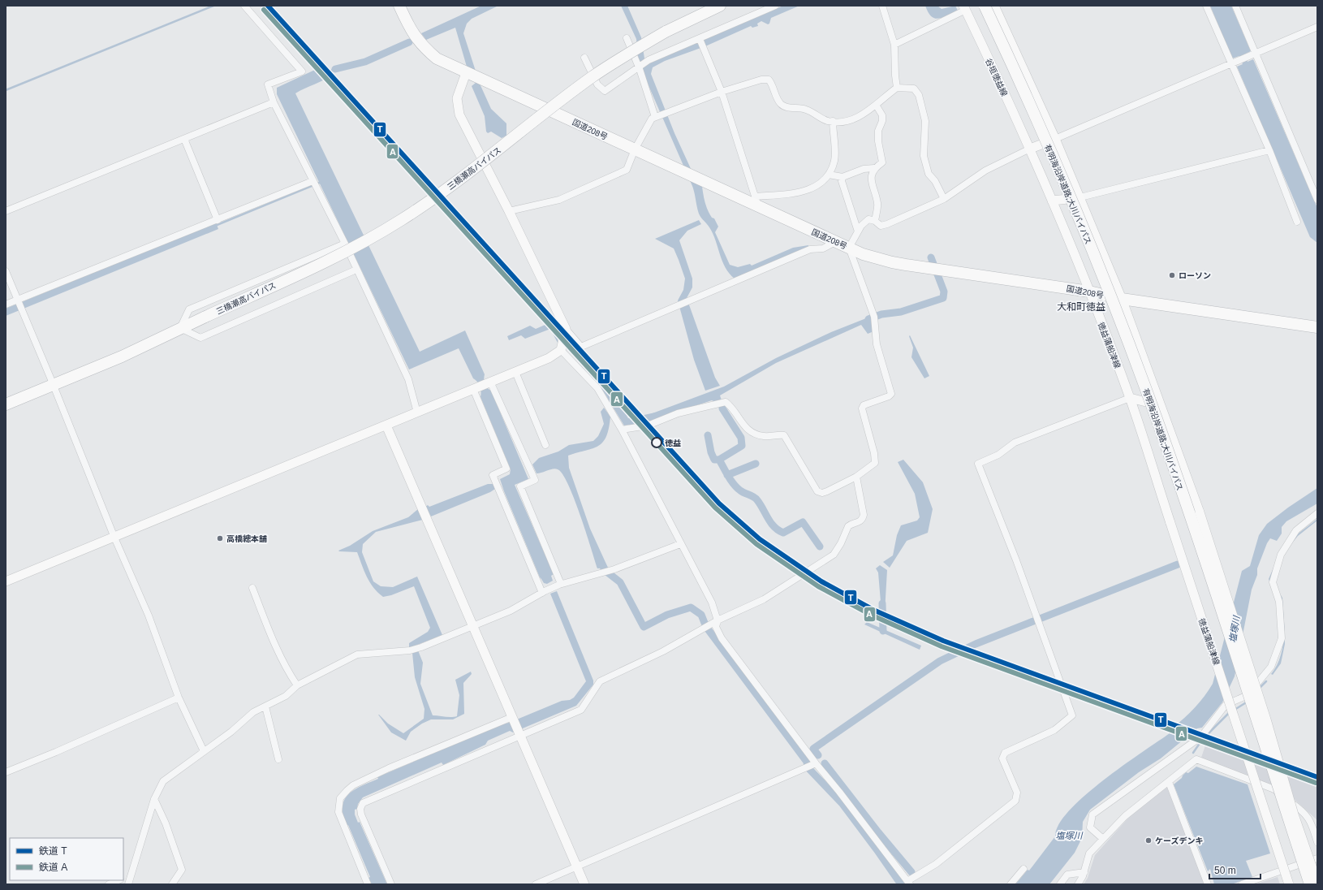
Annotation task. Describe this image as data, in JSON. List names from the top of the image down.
{
  "streets": {
    "highway": ["国道208号", "三橋瀬高バイパス", "有明海沿岸道路;大川バイパス"],
    "main road": ["谷垣徳益線", "徳益蒲船津線"]
  },
  "crossings": [
    ["谷垣徳益線", "国道208号"],
    ["谷垣徳益線", "徳益蒲船津線"],
    ["国道208号", "徳益蒲船津線"]
  ],
  "districts": ["大和町徳益"],
  "water": ["塩塚川"],
  "places": [
    "ローソン",
    "徳益",
    "高橋總本舗",
    "ケーズデンキ"
  ],
  "lines": ["rail line T", "rail line A"],
  "legend": ["鉄道 T", "鉄道 A"],
  "scale_bar": "50 m"
}
